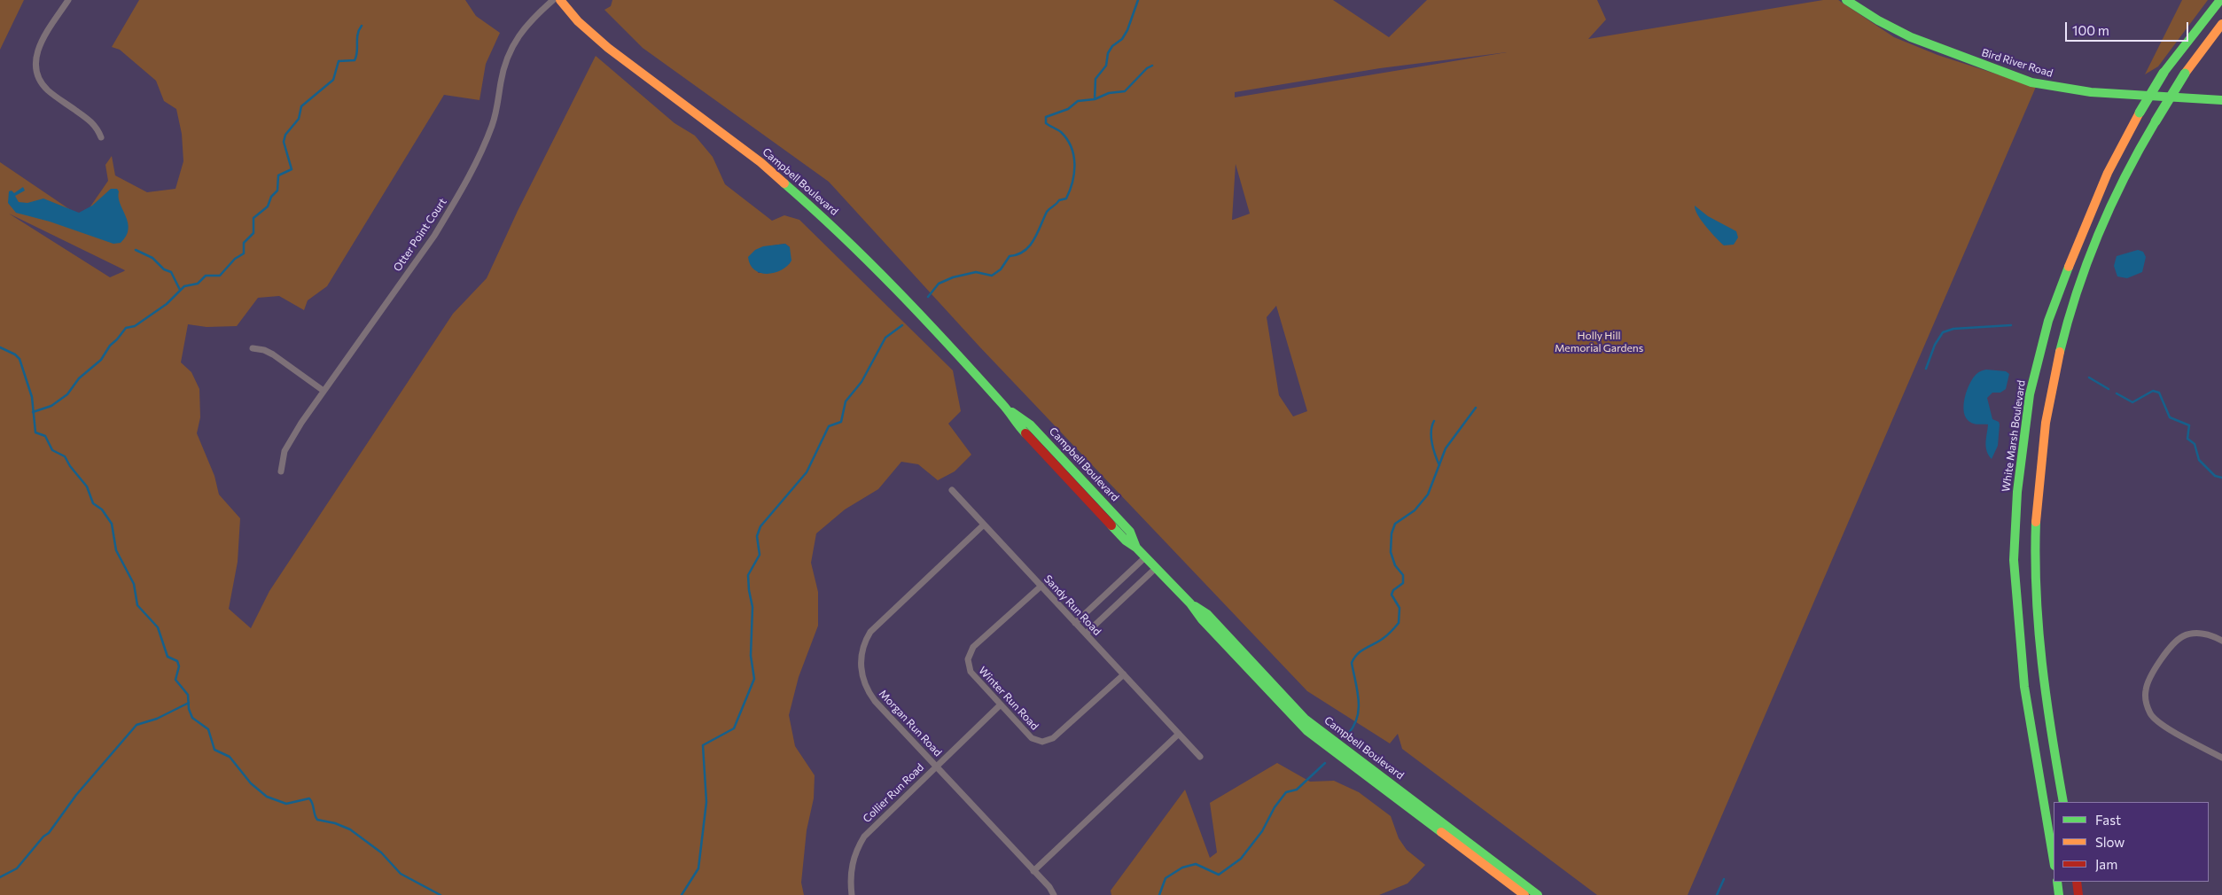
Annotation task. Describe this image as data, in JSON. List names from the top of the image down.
{
  "streets": {
    "street": [
      "Bird River Road",
      "Campbell Boulevard",
      "Otter Point Court",
      "White Marsh Boulevard",
      "Sandy Run Road",
      "Winter Run Road",
      "Morgan Run Road",
      "Collier Run Road"
    ]
  },
  "crossings": [
    ["Sandy Run Road", "Winter Run Road"],
    ["Sandy Run Road", "Morgan Run Road"],
    ["Winter Run Road", "Collier Run Road"],
    ["Morgan Run Road", "Collier Run Road"]
  ],
  "parks": ["Holly Hill Memorial Gardens"],
  "legend": ["Fast", "Slow", "Jam"],
  "scale_bar": "100 m"
}
